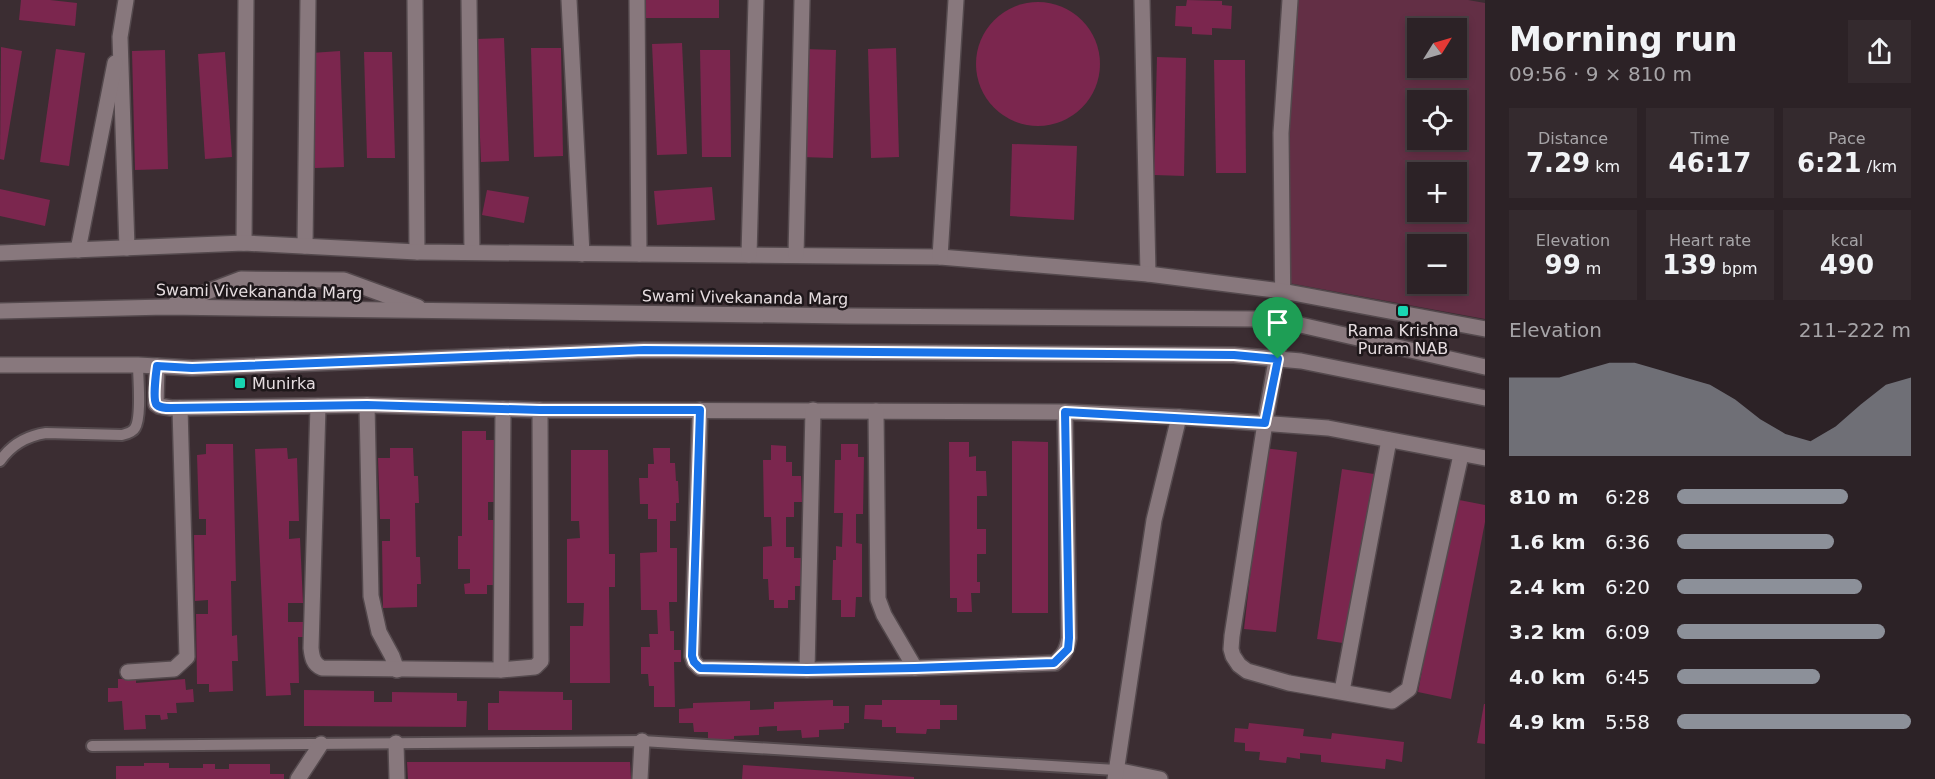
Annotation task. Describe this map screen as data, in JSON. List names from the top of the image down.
{
  "streets": {
    "street": ["Swami Vivekananda Marg"]
  },
  "places": {
    "transit": ["Rama Krishna Puram NAB", "Munirka"]
  },
  "north": "top right",
  "page": {
    "heading": ["Morning run", "09:56 · 9 × 810 m"],
    "map_buttons": ["+", "−"],
    "stats": [
      ["Distance", "7.29 km"],
      ["Time", "46:17"],
      ["Pace", "6:21 /km"],
      ["Elevation", "99 m"],
      ["Heart rate", "139 bpm"],
      ["kcal", "490"]
    ],
    "chart": ["Elevation", "211–222 m"],
    "list": [
      {
        "name": "810 m",
        "note": "6:28"
      },
      {
        "name": "1.6 km",
        "note": "6:36"
      },
      {
        "name": "2.4 km",
        "note": "6:20"
      },
      {
        "name": "3.2 km",
        "note": "6:09"
      },
      {
        "name": "4.0 km",
        "note": "6:45"
      },
      {
        "name": "4.9 km",
        "note": "5:58"
      }
    ]
  }
}
